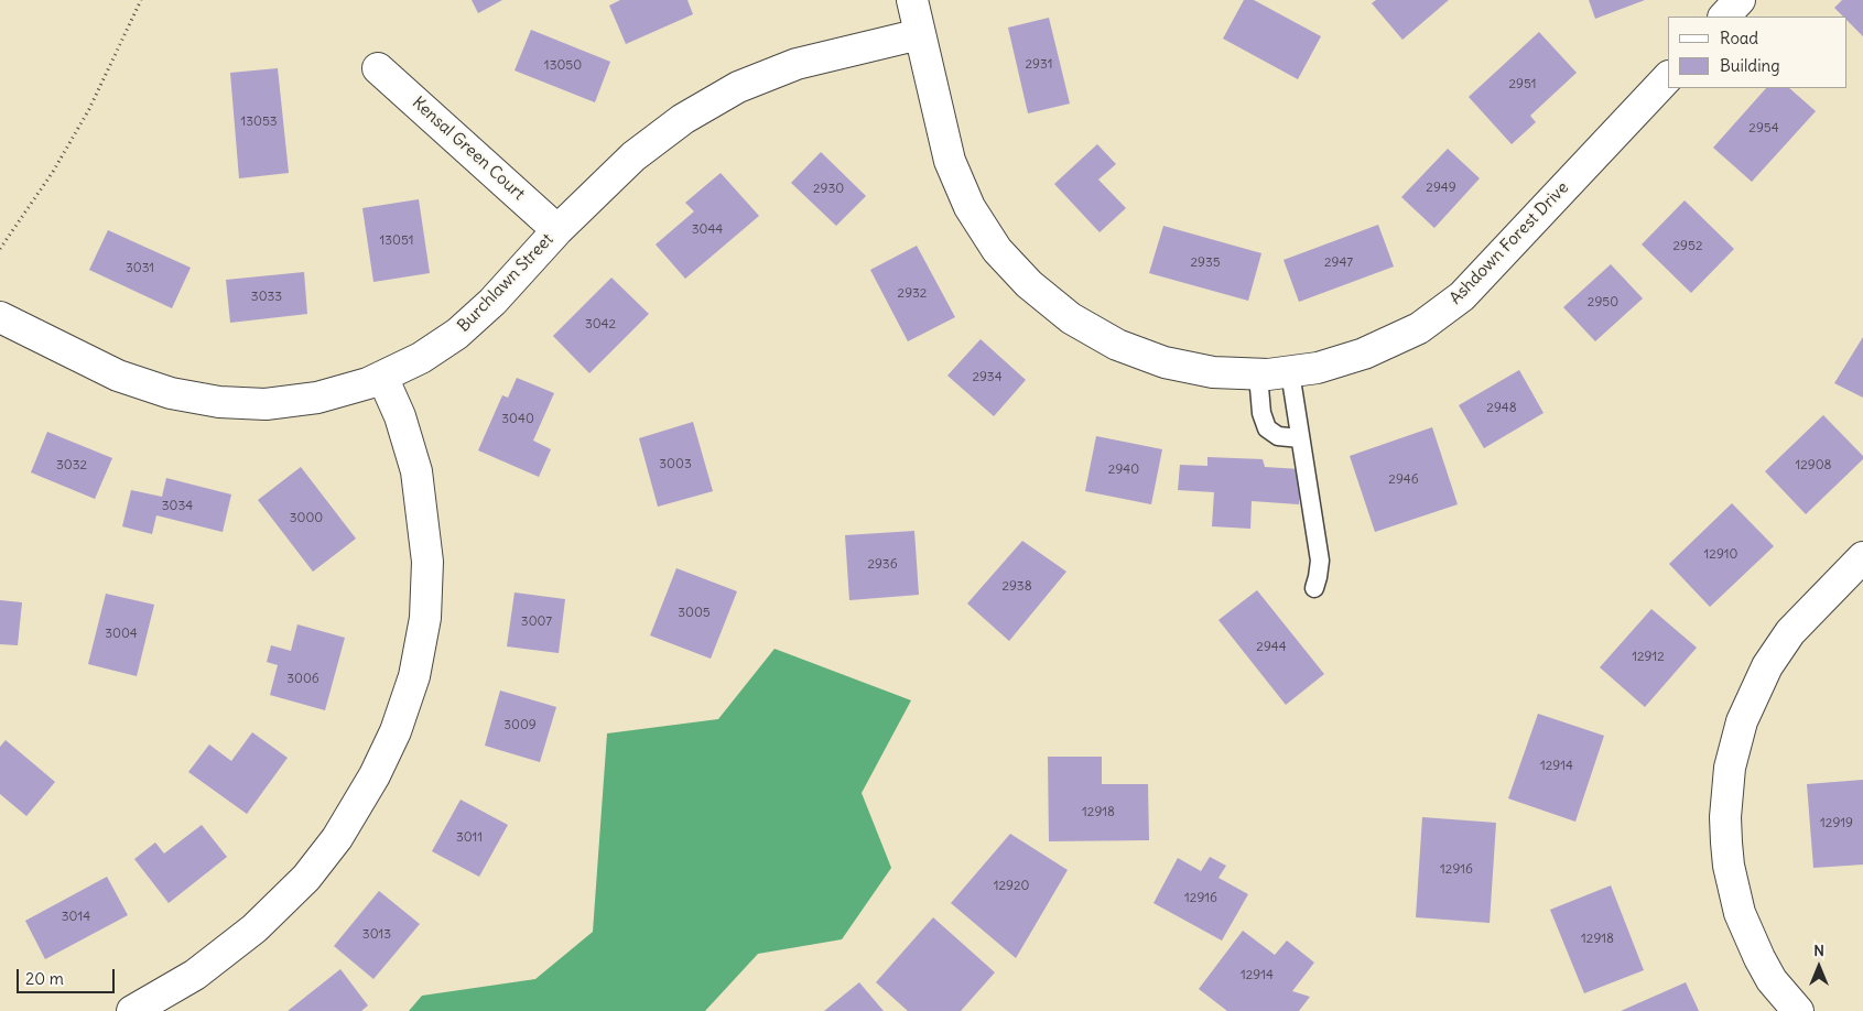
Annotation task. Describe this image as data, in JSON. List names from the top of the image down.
{
  "streets": {
    "street": ["Kensal Green Court", "Ashdown Forest Drive", "Burchlawn Street"]
  },
  "crossings": [
    ["Kensal Green Court", "Burchlawn Street"],
    ["Ashdown Forest Drive", "Burchlawn Street"]
  ],
  "house_numbers": [
    "2931",
    "13050",
    "2951",
    "13053",
    "2954",
    "2949",
    "2930",
    "3044",
    "13051",
    "2952",
    "2935",
    "2947",
    "3031",
    "2932",
    "3033",
    "2950",
    "3042",
    "2934",
    "2948",
    "3040",
    "3003",
    "3032",
    "12908",
    "2940",
    "2946",
    "3034",
    "3000",
    "12910",
    "2936",
    "2938",
    "3005",
    "3007",
    "3004",
    "2944",
    "12912",
    "3006",
    "3009",
    "12914",
    "12918",
    "12919",
    "3011",
    "12916",
    "12920",
    "12916",
    "3014",
    "3013",
    "12918",
    "12914"
  ],
  "legend": ["Road", "Building"],
  "scale_bar": "20 m",
  "north": "top"
}
